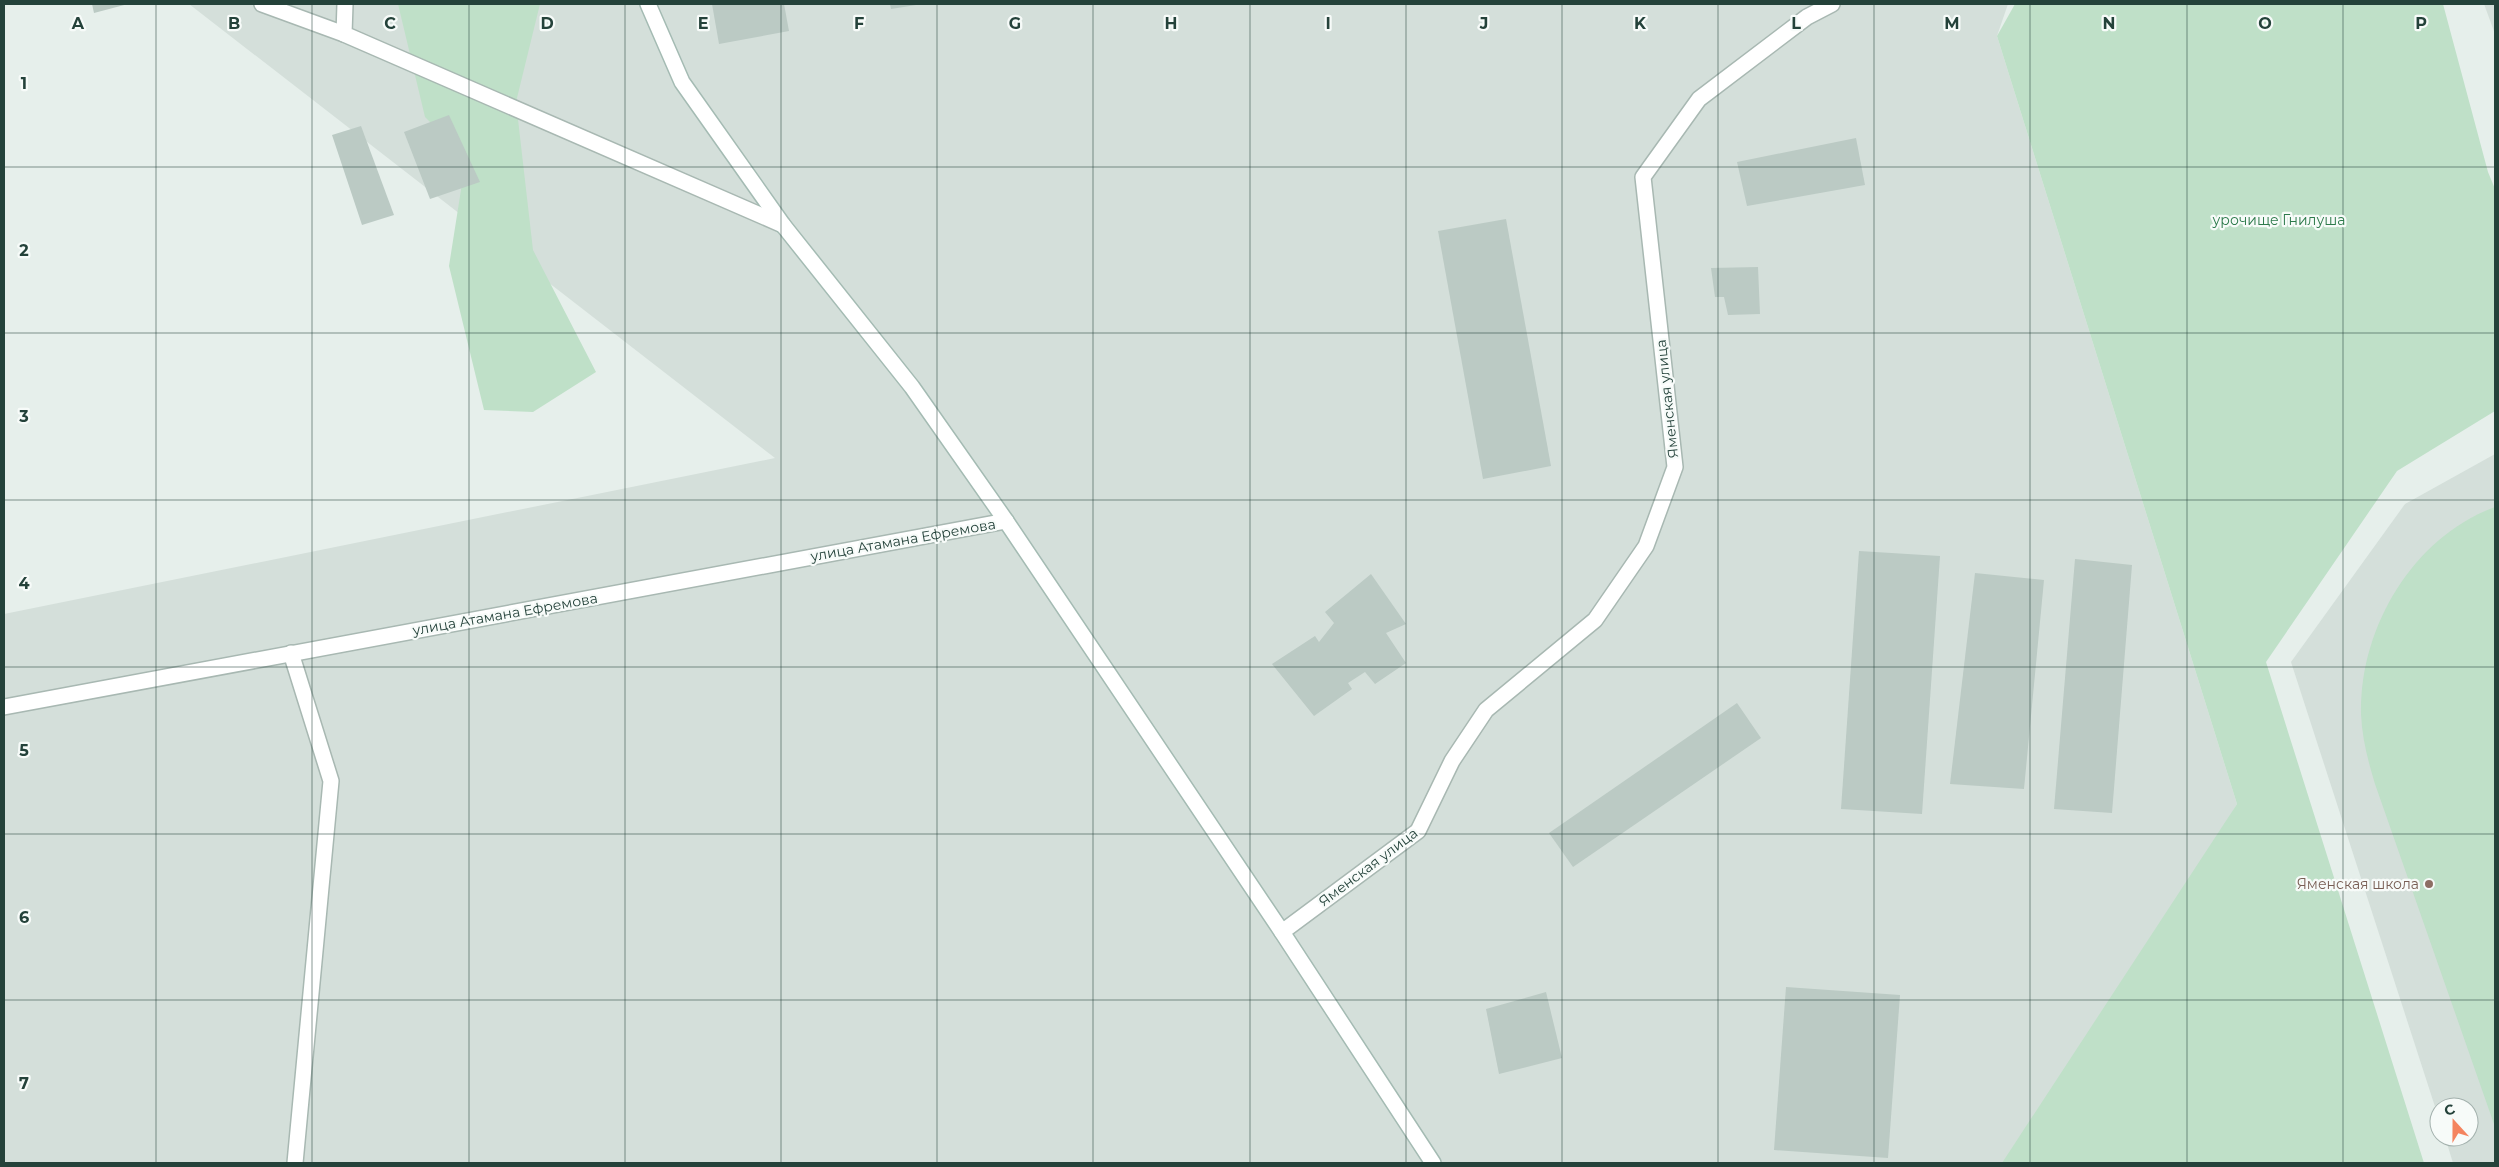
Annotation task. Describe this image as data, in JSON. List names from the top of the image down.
{
  "streets": {
    "street": ["Яменская улица", "улица Атамана Ефремова"]
  },
  "parks": ["урочище Гнилуша"],
  "places": ["Яменская школа"],
  "north": "top",
  "grid": {
    "columns": [
      "A",
      "B",
      "C",
      "D",
      "E",
      "F",
      "G",
      "H",
      "I",
      "J",
      "K",
      "L",
      "M",
      "N",
      "O",
      "P"
    ],
    "rows": [
      "1",
      "2",
      "3",
      "4",
      "5",
      "6",
      "7"
    ]
  }
}
